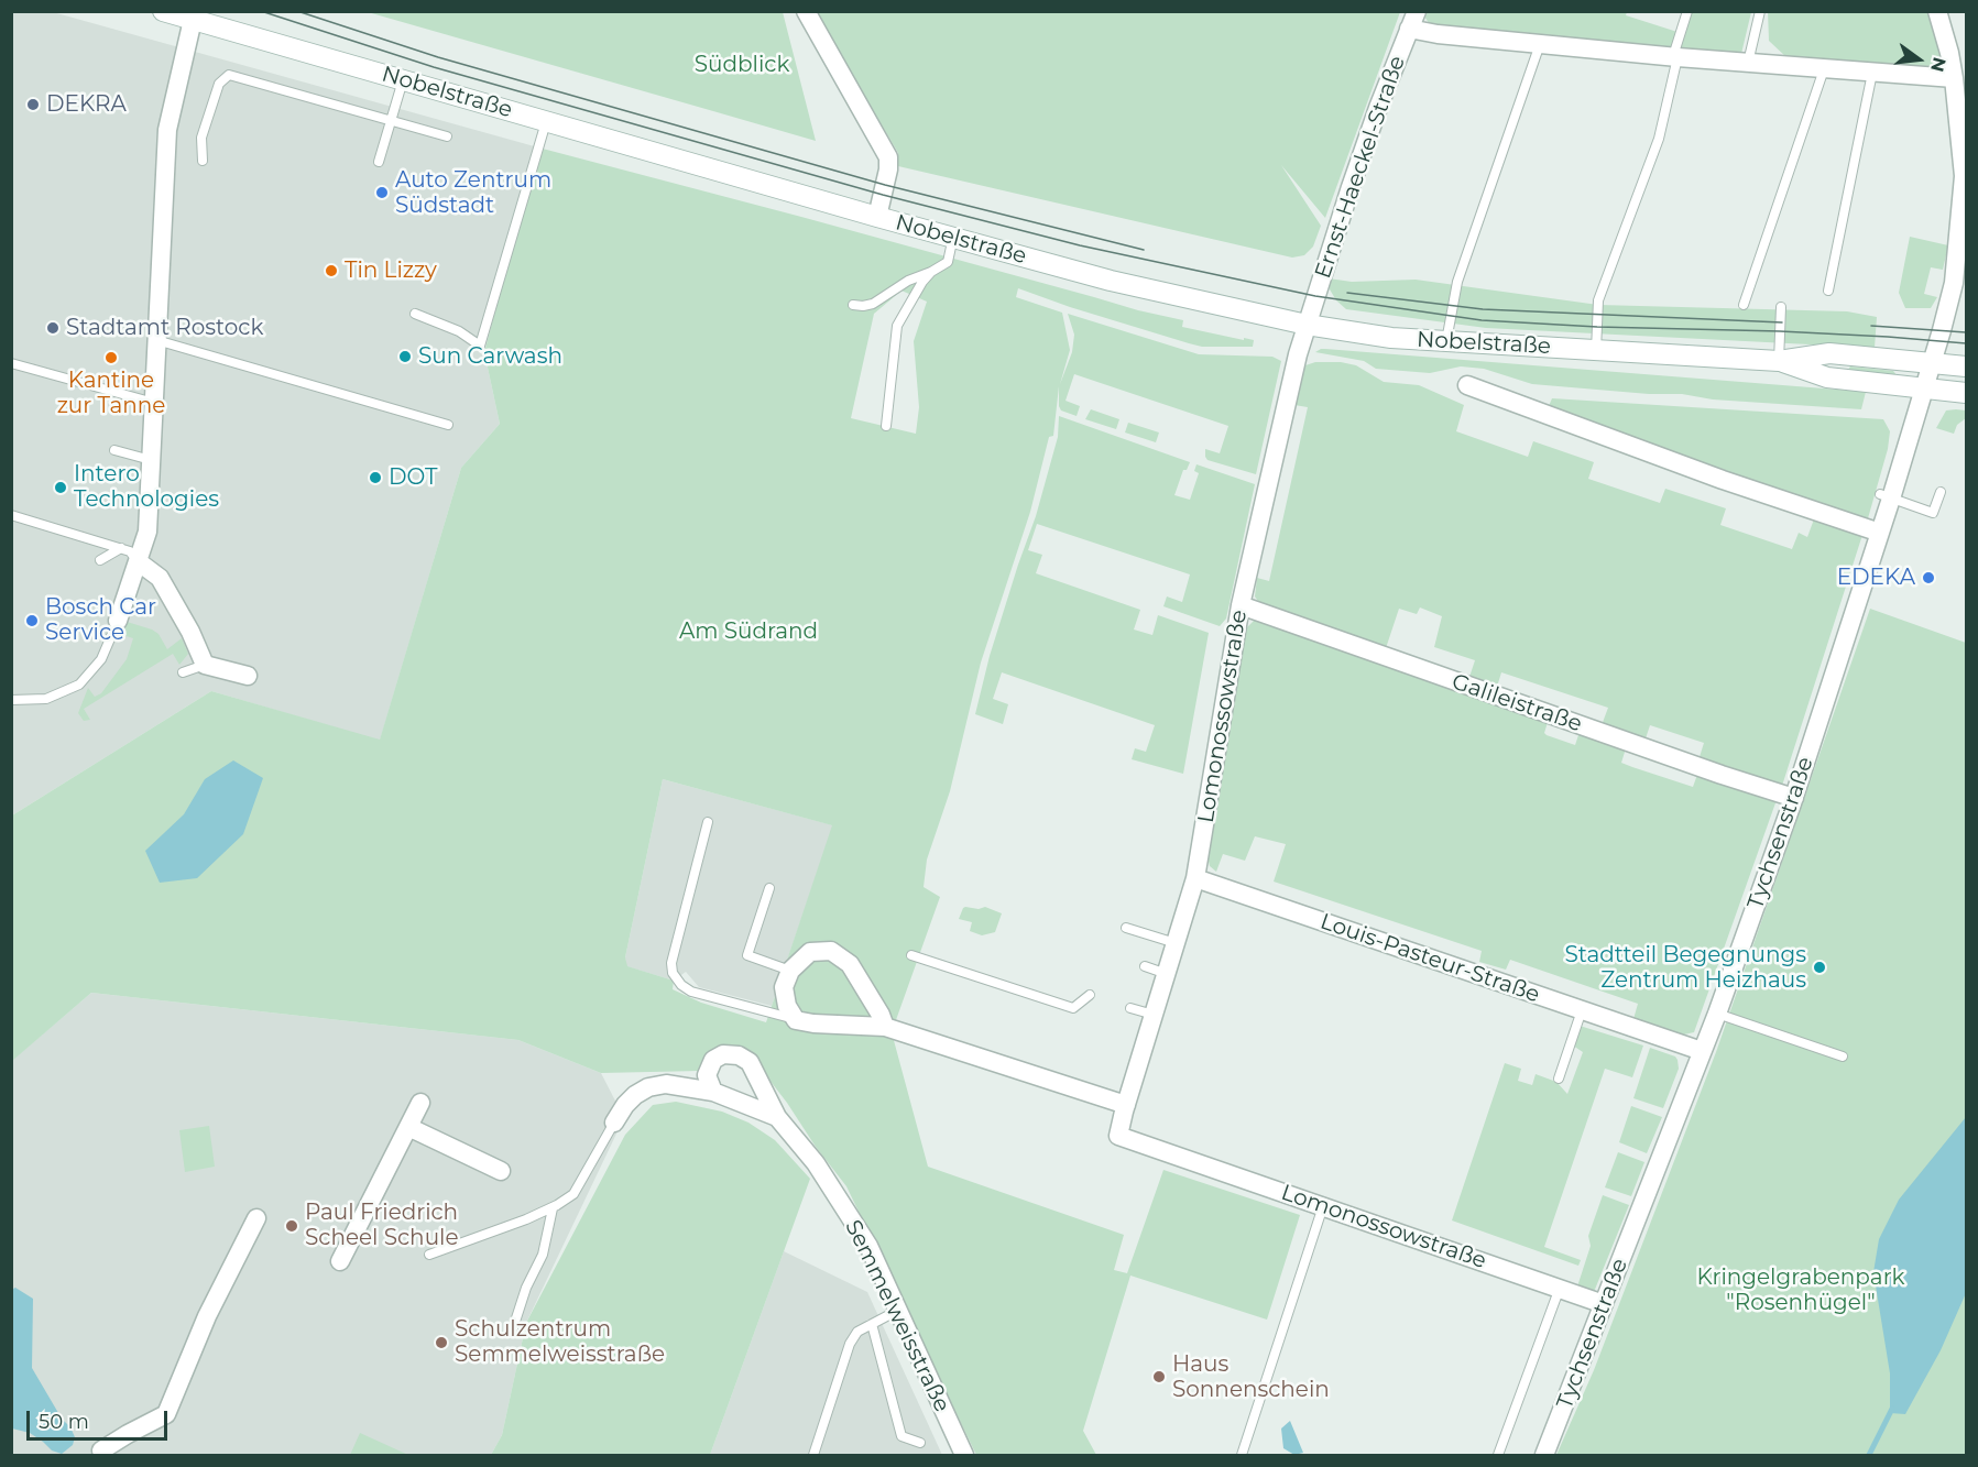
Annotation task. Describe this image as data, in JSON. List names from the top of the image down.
{
  "streets": {
    "main road": ["Nobelstraße"],
    "street": [
      "Ernst-Haeckel-Straße",
      "Galileistraße",
      "Lomonossowstraße",
      "Tychsenstraße",
      "Louis-Pasteur-Straße",
      "Semmelweisstraße"
    ]
  },
  "crossings": [
    ["Nobelstraße", "Ernst-Haeckel-Straße"],
    ["Nobelstraße", "Lomonossowstraße"],
    ["Nobelstraße", "Tychsenstraße"],
    ["Ernst-Haeckel-Straße", "Lomonossowstraße"],
    ["Galileistraße", "Lomonossowstraße"],
    ["Galileistraße", "Tychsenstraße"],
    ["Lomonossowstraße", "Tychsenstraße"],
    ["Lomonossowstraße", "Louis-Pasteur-Straße"],
    ["Tychsenstraße", "Louis-Pasteur-Straße"]
  ],
  "parks": ["Südblick", "Am Südrand", "Kringelgrabenpark \"Rosenhügel\""],
  "places": [
    "DEKRA",
    "Auto Zentrum Südstadt",
    "Tin Lizzy",
    "Stadtamt Rostock",
    "Sun Carwash",
    "Kantine zur Tanne",
    "DOT",
    "Intero Technologies",
    "EDEKA",
    "Bosch Car Service",
    "Stadtteil Begegnungs Zentrum Heizhaus",
    "Paul Friedrich Scheel Schule",
    "Schulzentrum Semmelweisstraße",
    "Haus Sonnenschein"
  ],
  "scale_bar": "50 m",
  "north": "right"
}
